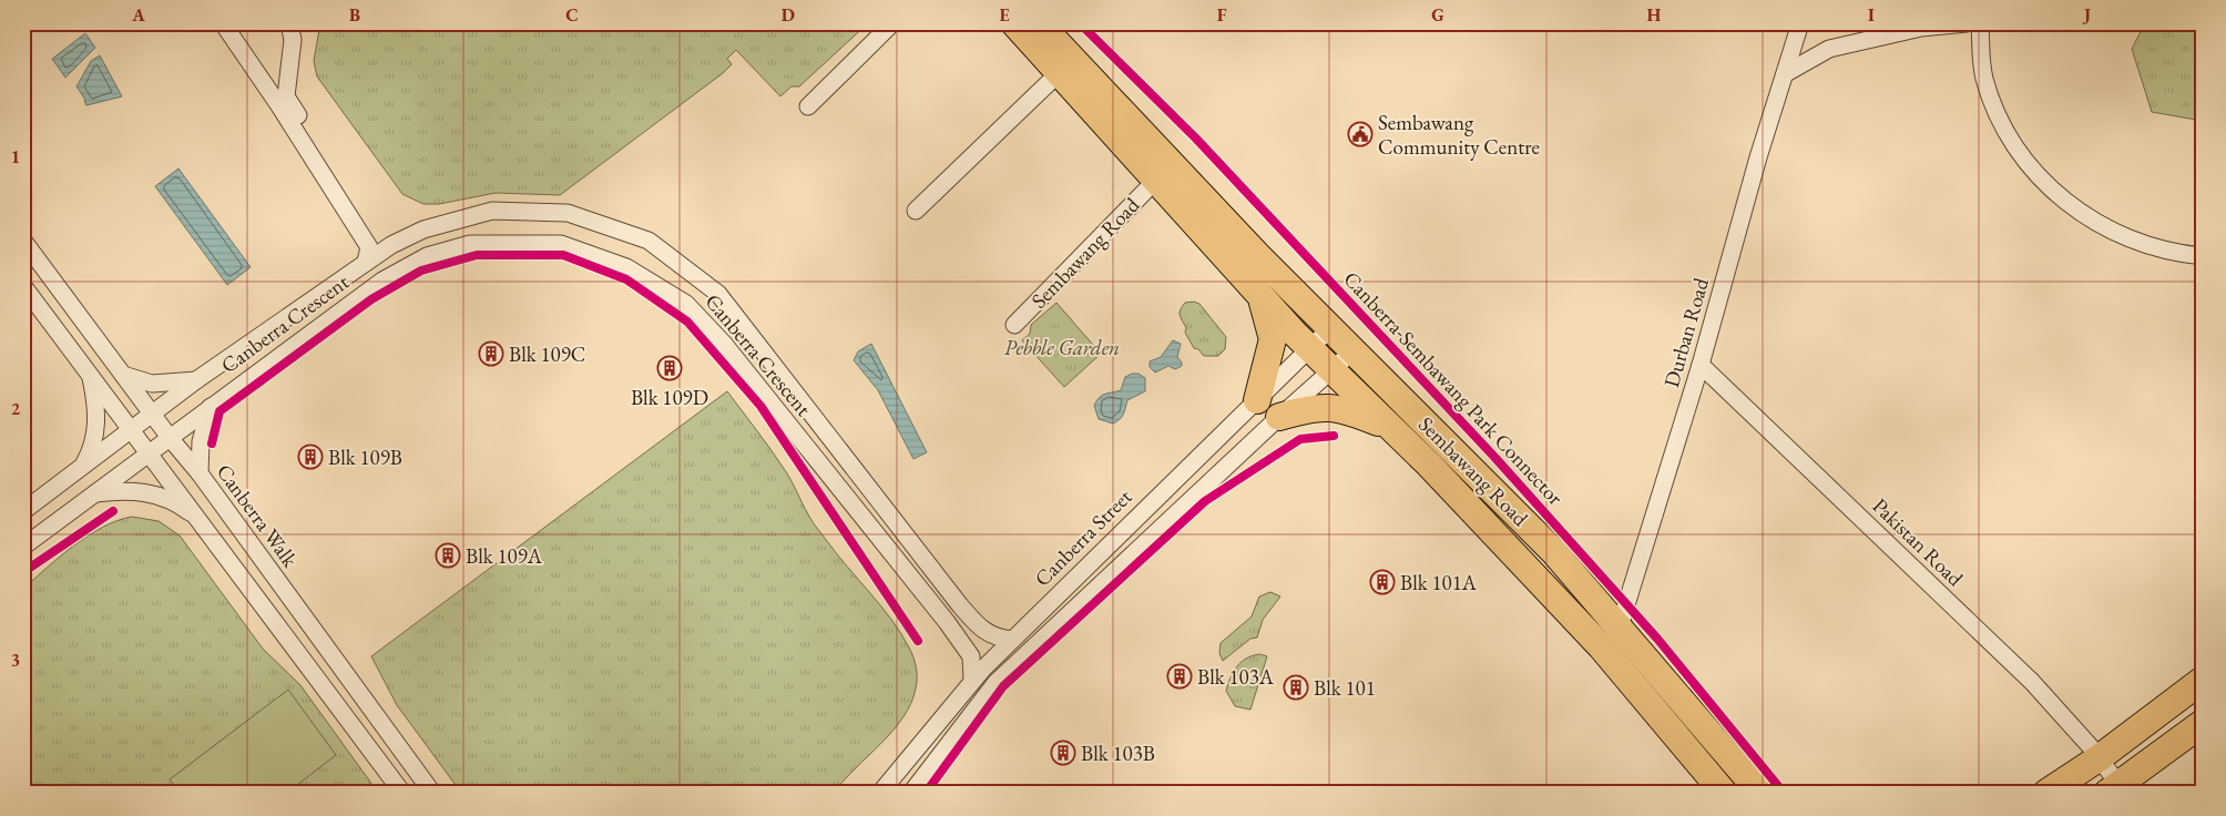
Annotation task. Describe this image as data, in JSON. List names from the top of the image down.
{
  "streets": {
    "main road": ["Sembawang Road"],
    "street": [
      "Canberra Crescent",
      "Durban Road",
      "Canberra Walk",
      "Canberra Street",
      "Pakistan Road"
    ],
    "cycle path": ["Canberra-Sembawang Park Connector"]
  },
  "crossings": [
    ["Sembawang Road", "Durban Road"],
    ["Sembawang Road", "Canberra Street"],
    ["Canberra Crescent", "Canberra Walk"],
    ["Canberra Crescent", "Canberra Street"],
    ["Durban Road", "Pakistan Road"]
  ],
  "parks": ["Pebble Garden"],
  "places": {
    "public building": ["Sembawang Community Centre"],
    "building": [
      "Blk 109C",
      "Blk 109D",
      "Blk 109B",
      "Blk 109A",
      "Blk 101A",
      "Blk 103A",
      "Blk 101",
      "Blk 103B"
    ]
  },
  "grid": {
    "columns": [
      "A",
      "B",
      "C",
      "D",
      "E",
      "F",
      "G",
      "H",
      "I",
      "J"
    ],
    "rows": ["1", "2", "3"]
  }
}
